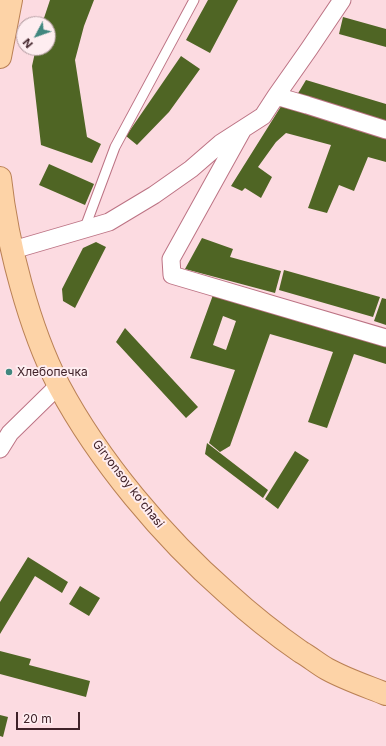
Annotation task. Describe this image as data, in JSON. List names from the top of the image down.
{
  "streets": {
    "main road": ["Girvonsoy koʻchasi"]
  },
  "places": ["Хлебопечка"],
  "scale_bar": "20 m",
  "north": "bottom left"
}
